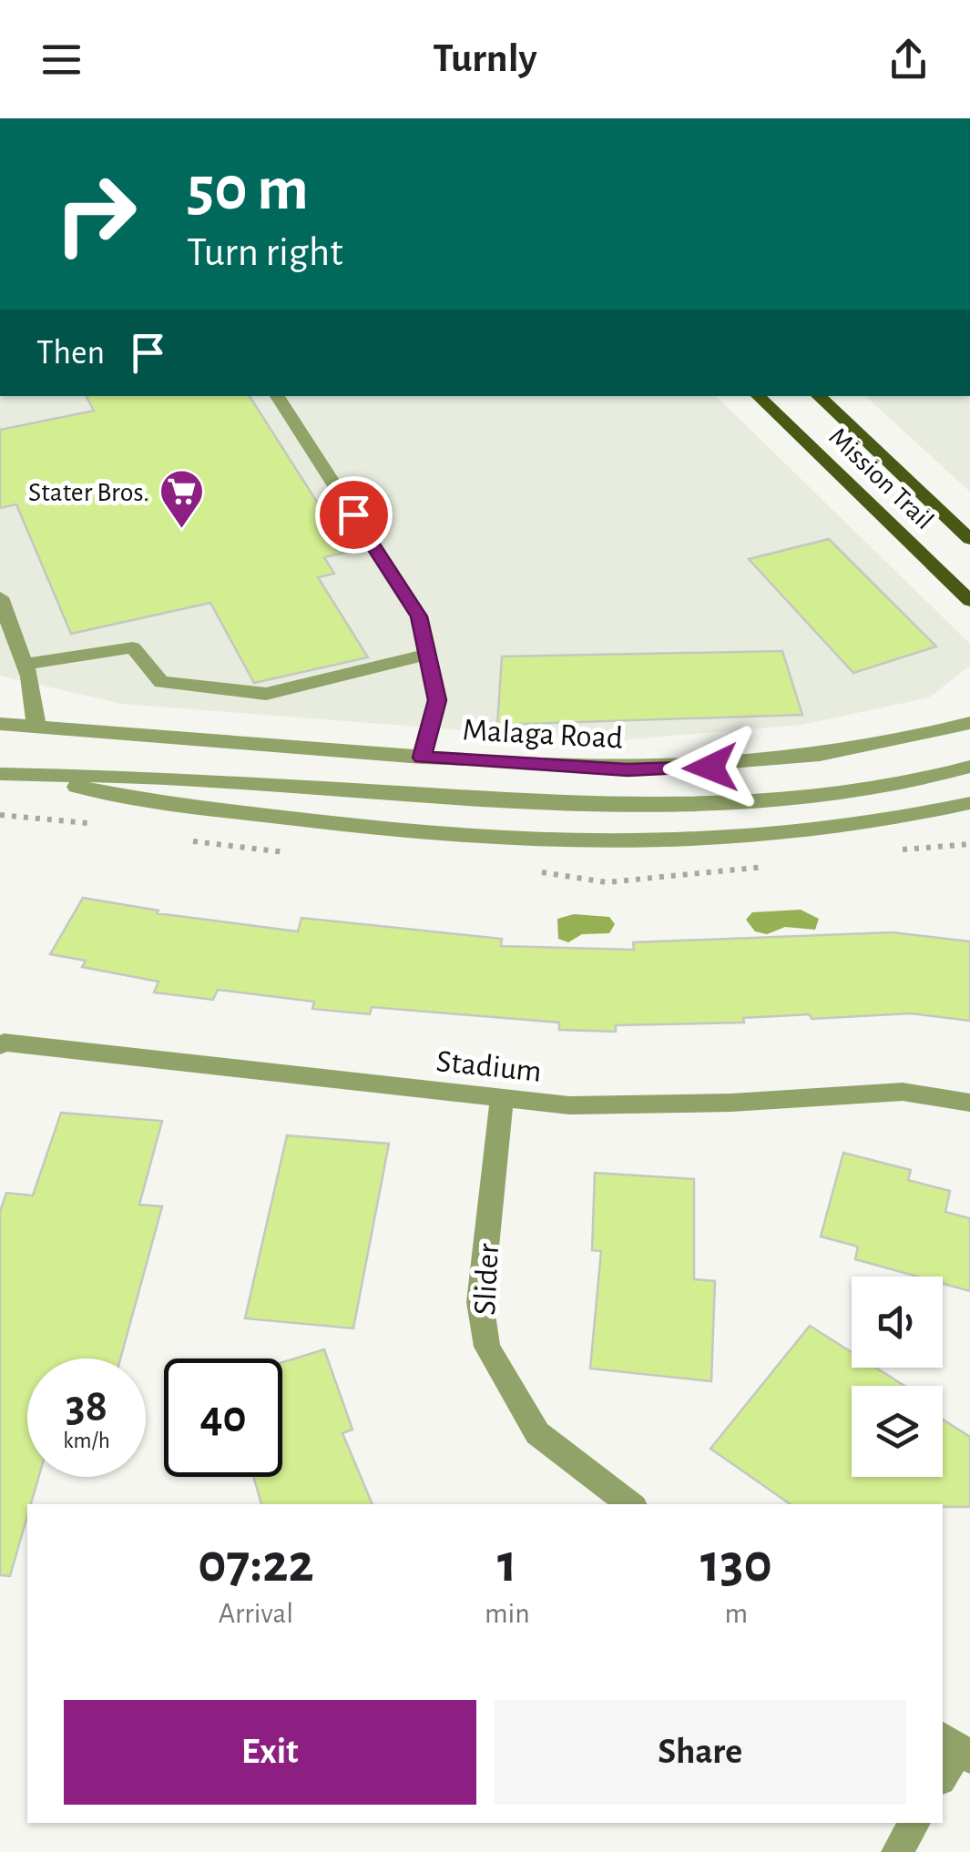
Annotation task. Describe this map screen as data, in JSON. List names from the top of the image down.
{
  "streets": {
    "main road": ["Mission Trail"],
    "street": ["Malaga Road", "Stadium", "Slider"]
  },
  "crossings": [
    ["Stadium", "Slider"]
  ],
  "places": {
    "supermarket": ["Stater Bros."]
  },
  "page": {
    "header": "Turnly",
    "turn": ["50 m", "Turn right"],
    "then": "Then",
    "speed": "38 km/h",
    "limit": "40",
    "eta": [
      "07:22",
      "Arrival",
      "1",
      "min",
      "130",
      "m"
    ],
    "buttons": ["Exit", "Share"]
  }
}
